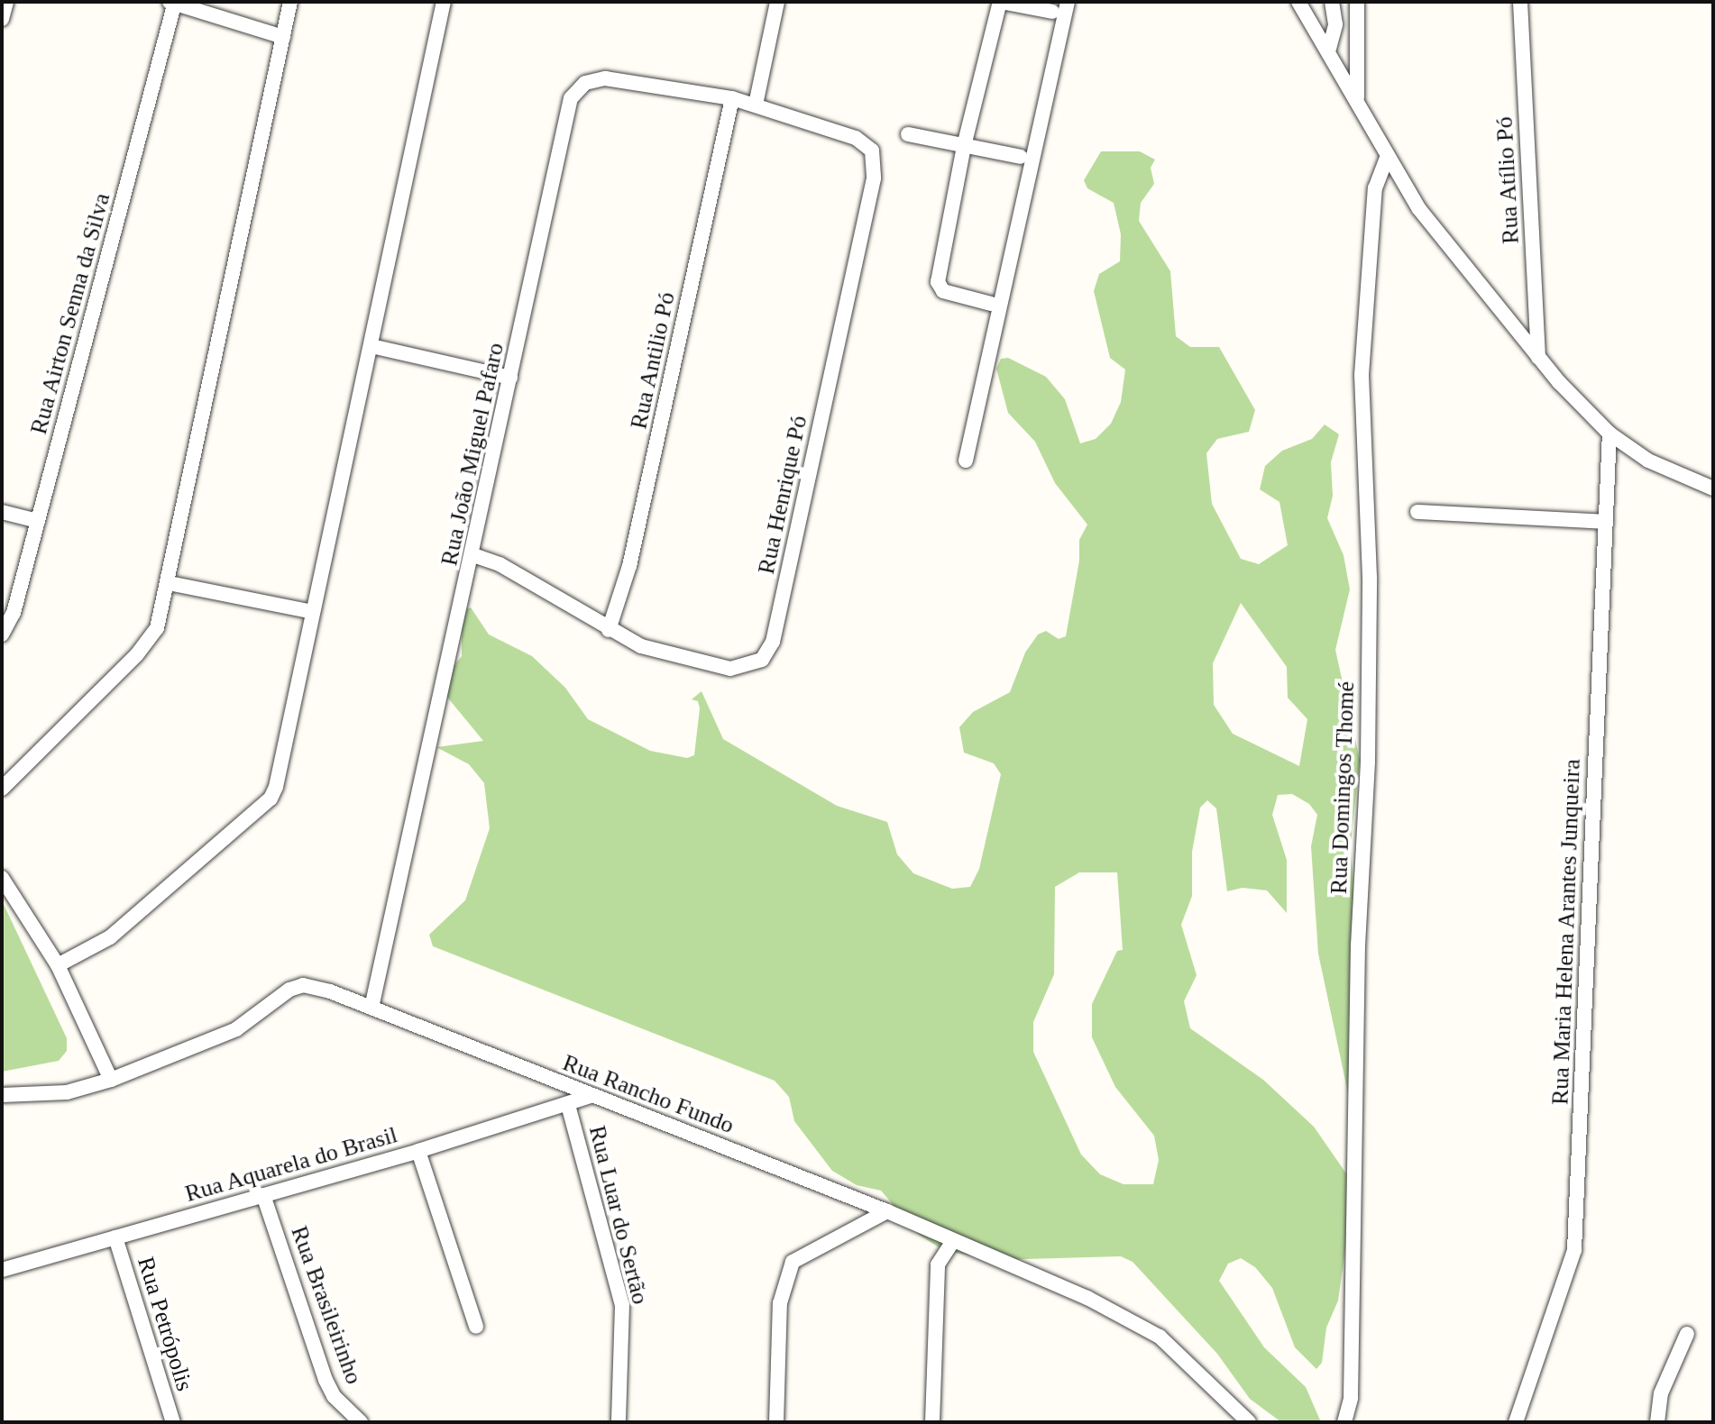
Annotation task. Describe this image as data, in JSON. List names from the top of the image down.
{
  "streets": {
    "street": [
      "Rua Atílio Pó",
      "Rua Airton Senna da Silva",
      "Rua Antilio Pó",
      "Rua João Miguel Pafaro",
      "Rua Henrique Pó",
      "Rua Domingos Thomé",
      "Rua Maria Helena Arantes Junqueira",
      "Rua Rancho Fundo",
      "Rua Aquarela do Brasil",
      "Rua Luar do Sertão",
      "Rua Brasileirinho",
      "Rua Petrópolis"
    ]
  },
  "crossings": [
    ["Rua Antilio Pó", "Rua João Miguel Pafaro"],
    ["Rua Antilio Pó", "Rua Henrique Pó"],
    ["Rua João Miguel Pafaro", "Rua Henrique Pó"],
    ["Rua João Miguel Pafaro", "Rua Rancho Fundo"],
    ["Rua Rancho Fundo", "Rua Aquarela do Brasil"],
    ["Rua Aquarela do Brasil", "Rua Luar do Sertão"],
    ["Rua Aquarela do Brasil", "Rua Brasileirinho"],
    ["Rua Aquarela do Brasil", "Rua Petrópolis"]
  ]
}
